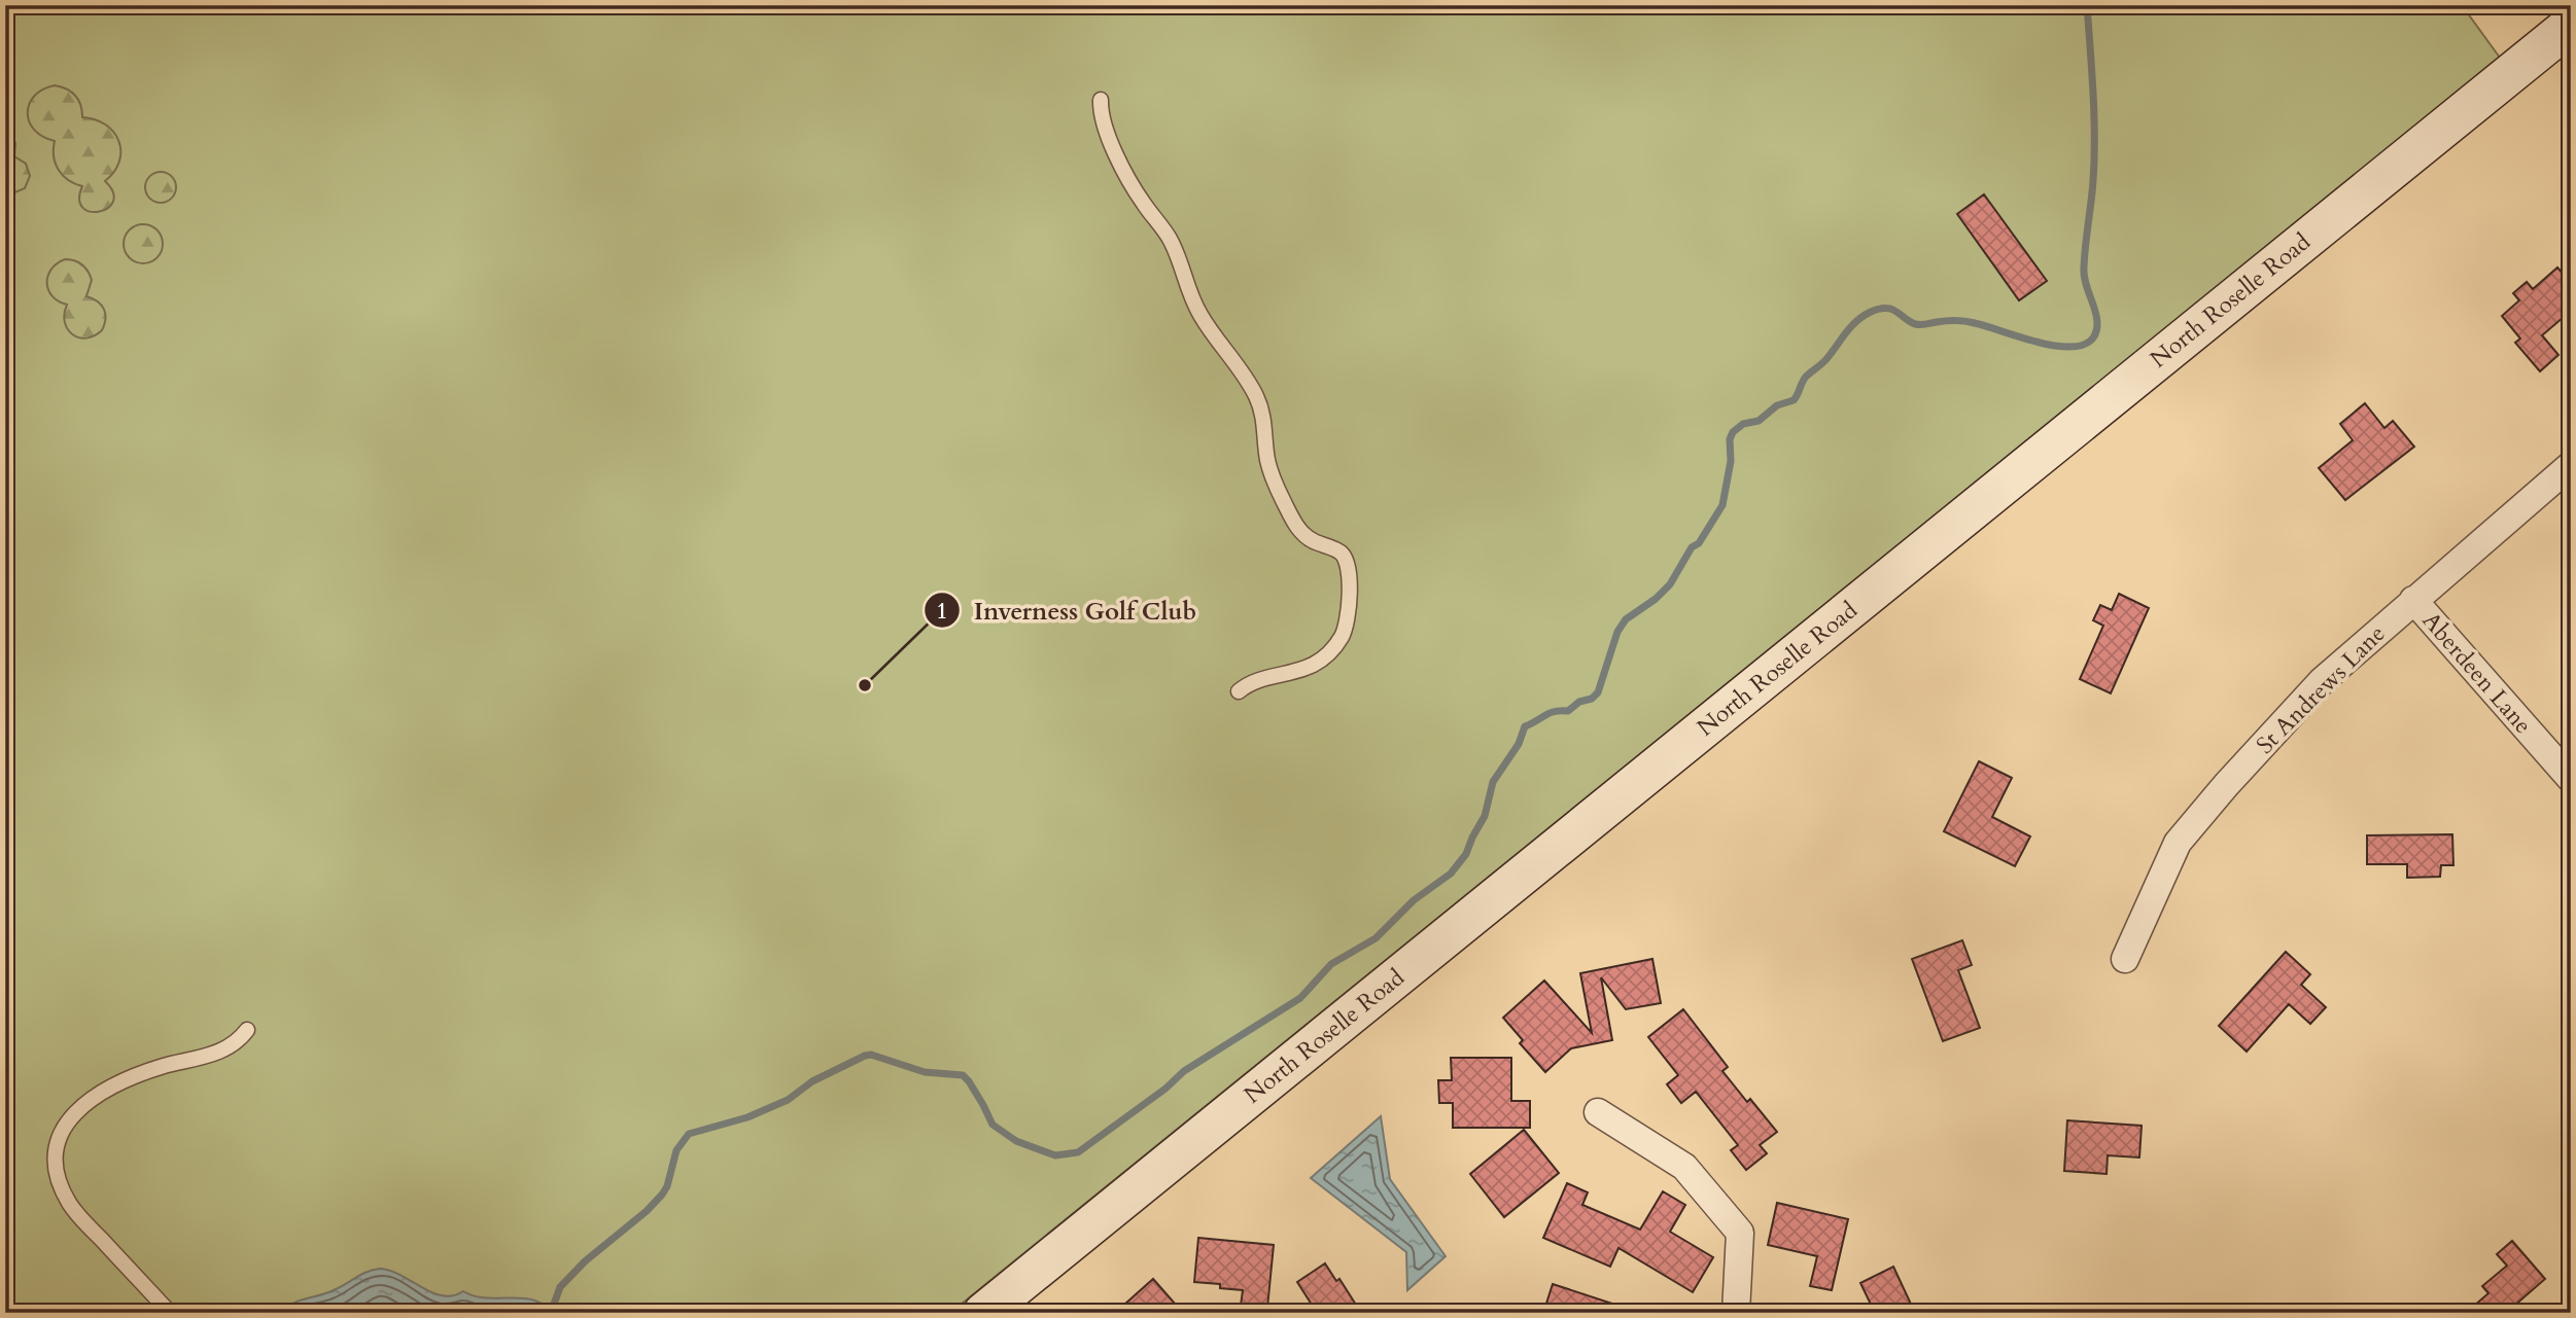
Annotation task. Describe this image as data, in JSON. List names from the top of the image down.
{
  "streets": {
    "main road": ["North Roselle Road"],
    "street": ["Aberdeen Lane", "St Andrews Lane"]
  },
  "crossings": [
    ["Aberdeen Lane", "St Andrews Lane"]
  ],
  "places": ["Inverness Golf Club"]
}
